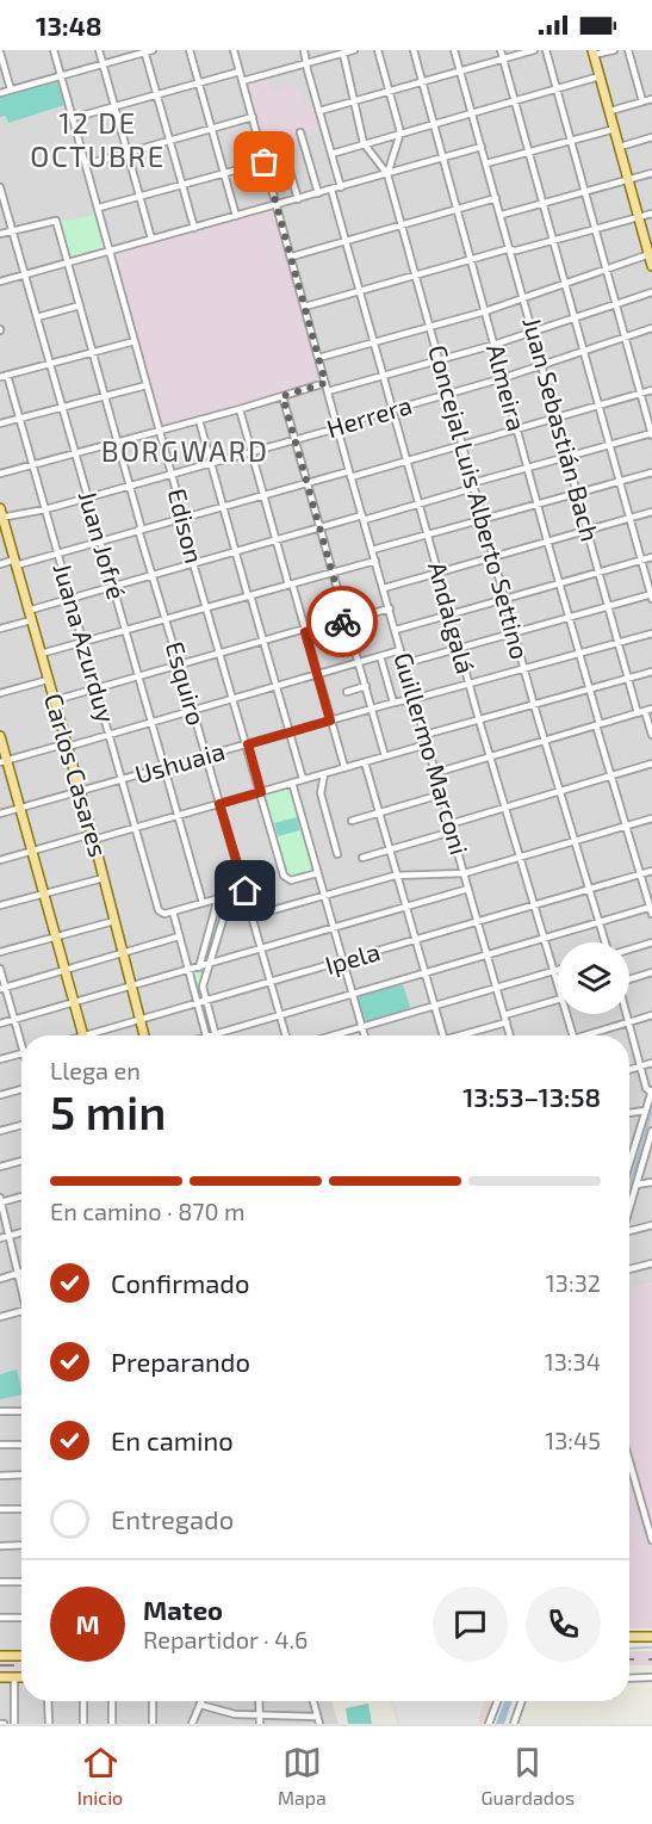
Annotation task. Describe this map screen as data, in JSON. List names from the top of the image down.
{
  "streets": {
    "main road": ["Carlos Casares"],
    "street": [
      "Almeira",
      "Herrera",
      "Juan Sebastián Bach",
      "Concejal Luis Alberto Settino",
      "Edison",
      "Juan Jofré",
      "Andalgalá",
      "Juana Azurduy",
      "Esquiro",
      "Guillermo Marconi",
      "Ushuaia",
      "Ipela"
    ]
  },
  "crossings": [
    ["Almeira", "Herrera"],
    ["Almeira", "Ushuaia"],
    ["Almeira", "Ipela"],
    ["Herrera", "Juan Sebastián Bach"],
    ["Herrera", "Concejal Luis Alberto Settino"],
    ["Herrera", "Edison"],
    ["Herrera", "Juan Jofré"],
    ["Herrera", "Andalgalá"],
    ["Herrera", "Juana Azurduy"],
    ["Herrera", "Esquiro"],
    ["Herrera", "Guillermo Marconi"],
    ["Herrera", "Carlos Casares"],
    ["Juan Sebastián Bach", "Ushuaia"],
    ["Concejal Luis Alberto Settino", "Ushuaia"],
    ["Concejal Luis Alberto Settino", "Ipela"],
    ["Edison", "Ushuaia"],
    ["Juan Jofré", "Esquiro"],
    ["Juan Jofré", "Ushuaia"],
    ["Andalgalá", "Ushuaia"],
    ["Andalgalá", "Ipela"],
    ["Juana Azurduy", "Ushuaia"],
    ["Esquiro", "Ushuaia"],
    ["Esquiro", "Ipela"],
    ["Guillermo Marconi", "Ushuaia"],
    ["Guillermo Marconi", "Ipela"],
    ["Ushuaia", "Carlos Casares"],
    ["Carlos Casares", "Ipela"]
  ],
  "districts": ["12 DE OCTUBRE", "BORGWARD"],
  "page": {
    "status": "13:48",
    "heading": ["5 min", "Llega en", "13:53–13:58"],
    "panel": ["Mateo", "Repartidor · 4.6"],
    "bar": "En camino · 870 m",
    "list": [
      ["Confirmado", "13:32"],
      ["Preparando", "13:34"],
      ["En camino", "13:45"],
      "Entregado"
    ],
    "round": "M",
    "tabs": ["Inicio", "Mapa", "Guardados"]
  }
}
